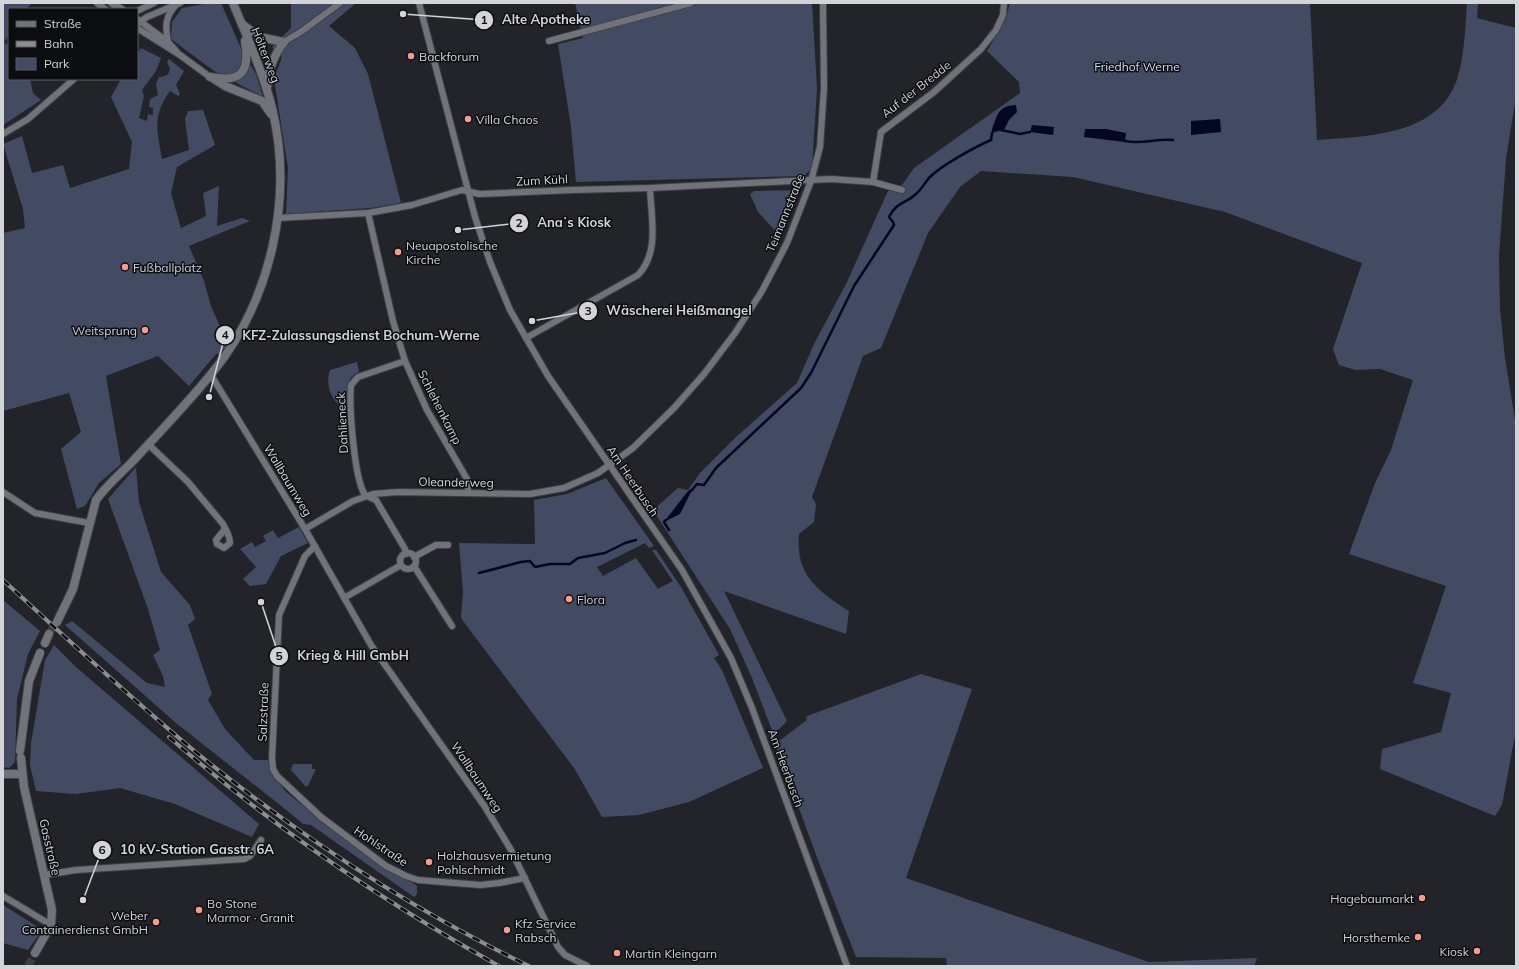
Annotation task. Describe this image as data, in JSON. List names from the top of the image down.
{
  "streets": {
    "street": [
      "Hölterweg",
      "Auf der Bredde",
      "Zum Kühl",
      "Teimannstraße",
      "Schlehenkamp",
      "Dahlieneck",
      "Wallbaumweg",
      "Am Heerbusch",
      "Oleanderweg",
      "Salzstraße",
      "Hohlstraße",
      "Gasstraße"
    ]
  },
  "crossings": [
    ["Hölterweg", "Zum Kühl"],
    ["Hölterweg", "Wallbaumweg"],
    ["Auf der Bredde", "Zum Kühl"],
    ["Zum Kühl", "Teimannstraße"],
    ["Zum Kühl", "Schlehenkamp"],
    ["Zum Kühl", "Am Heerbusch"],
    ["Teimannstraße", "Am Heerbusch"],
    ["Teimannstraße", "Oleanderweg"],
    ["Schlehenkamp", "Dahlieneck"],
    ["Schlehenkamp", "Oleanderweg"],
    ["Dahlieneck", "Oleanderweg"],
    ["Wallbaumweg", "Oleanderweg"],
    ["Wallbaumweg", "Salzstraße"],
    ["Wallbaumweg", "Hohlstraße"],
    ["Am Heerbusch", "Oleanderweg"],
    ["Salzstraße", "Hohlstraße"]
  ],
  "parks": ["Friedhof Werne"],
  "places": [
    "Alte Apotheke",
    "Backforum",
    "Villa Chaos",
    "Anaʼs Kiosk",
    "Neuapostolische Kirche",
    "Fußballplatz",
    "Wäscherei Heißmangel",
    "Weitsprung",
    "KFZ-Zulassungsdienst Bochum-Werne",
    "Flora",
    "Krieg & Hill GmbH",
    "Holzhausvermietung Pohlschmidt",
    "Hagebaumarkt",
    "10 kV-Station Gasstr. 6A",
    "Bo Stone Marmor · Granit",
    "Weber Containerdienst GmbH",
    "Kfz Service Rabsch",
    "Horsthemke",
    "Kiosk",
    "Martin Kleingarn"
  ],
  "legend": ["Straße", "Bahn", "Park"]
}
